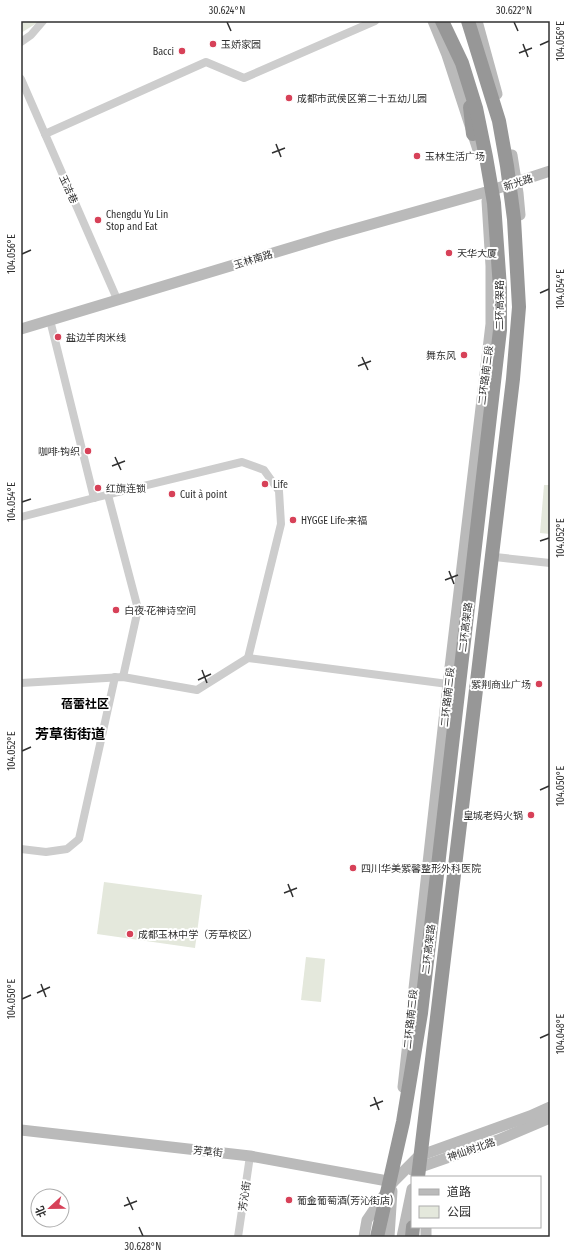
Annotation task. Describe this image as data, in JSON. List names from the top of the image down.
{
  "streets": {
    "highway": ["二环高架路"],
    "main road": [
      "新光路",
      "玉林南路",
      "二环路南三段",
      "神仙树北路",
      "芳草街"
    ],
    "street": ["玉洁巷", "芳沁街"]
  },
  "crossings": [
    ["新光路", "玉林南路"],
    ["新光路", "二环路南三段"],
    ["玉洁巷", "玉林南路"],
    ["玉林南路", "二环路南三段"],
    ["二环高架路", "神仙树北路"],
    ["二环路南三段", "神仙树北路"],
    ["二环路南三段", "芳草街"],
    ["神仙树北路", "芳草街"],
    ["芳草街", "芳沁街"]
  ],
  "districts": ["蓓蕾社区", "芳草街街道"],
  "places": [
    "玉娇家园",
    "Bacci",
    "成都市武侯区第二十五幼儿园",
    "玉林生活广场",
    "Chengdu Yu Lin Stop and Eat",
    "天华大厦",
    "盐边羊肉米线",
    "舞东风",
    "咖啡·钩织",
    "Life",
    "红旗连锁",
    "Cuit à point",
    "HYGGE Life·来福",
    "白夜·花神诗空间",
    "紫荆商业广场",
    "皇城老妈火锅",
    "四川华美紫馨整形外科医院",
    "成都玉林中学（芳草校区）",
    "葡金葡萄酒(芳沁街店)"
  ],
  "legend": ["道路", "公园"],
  "north": "left",
  "coordinates": [
    "30.624°N",
    "30.622°N",
    "104.056°E",
    "104.054°E",
    "104.052°E",
    "104.050°E",
    "104.048°E",
    "30.628°N"
  ]
}
